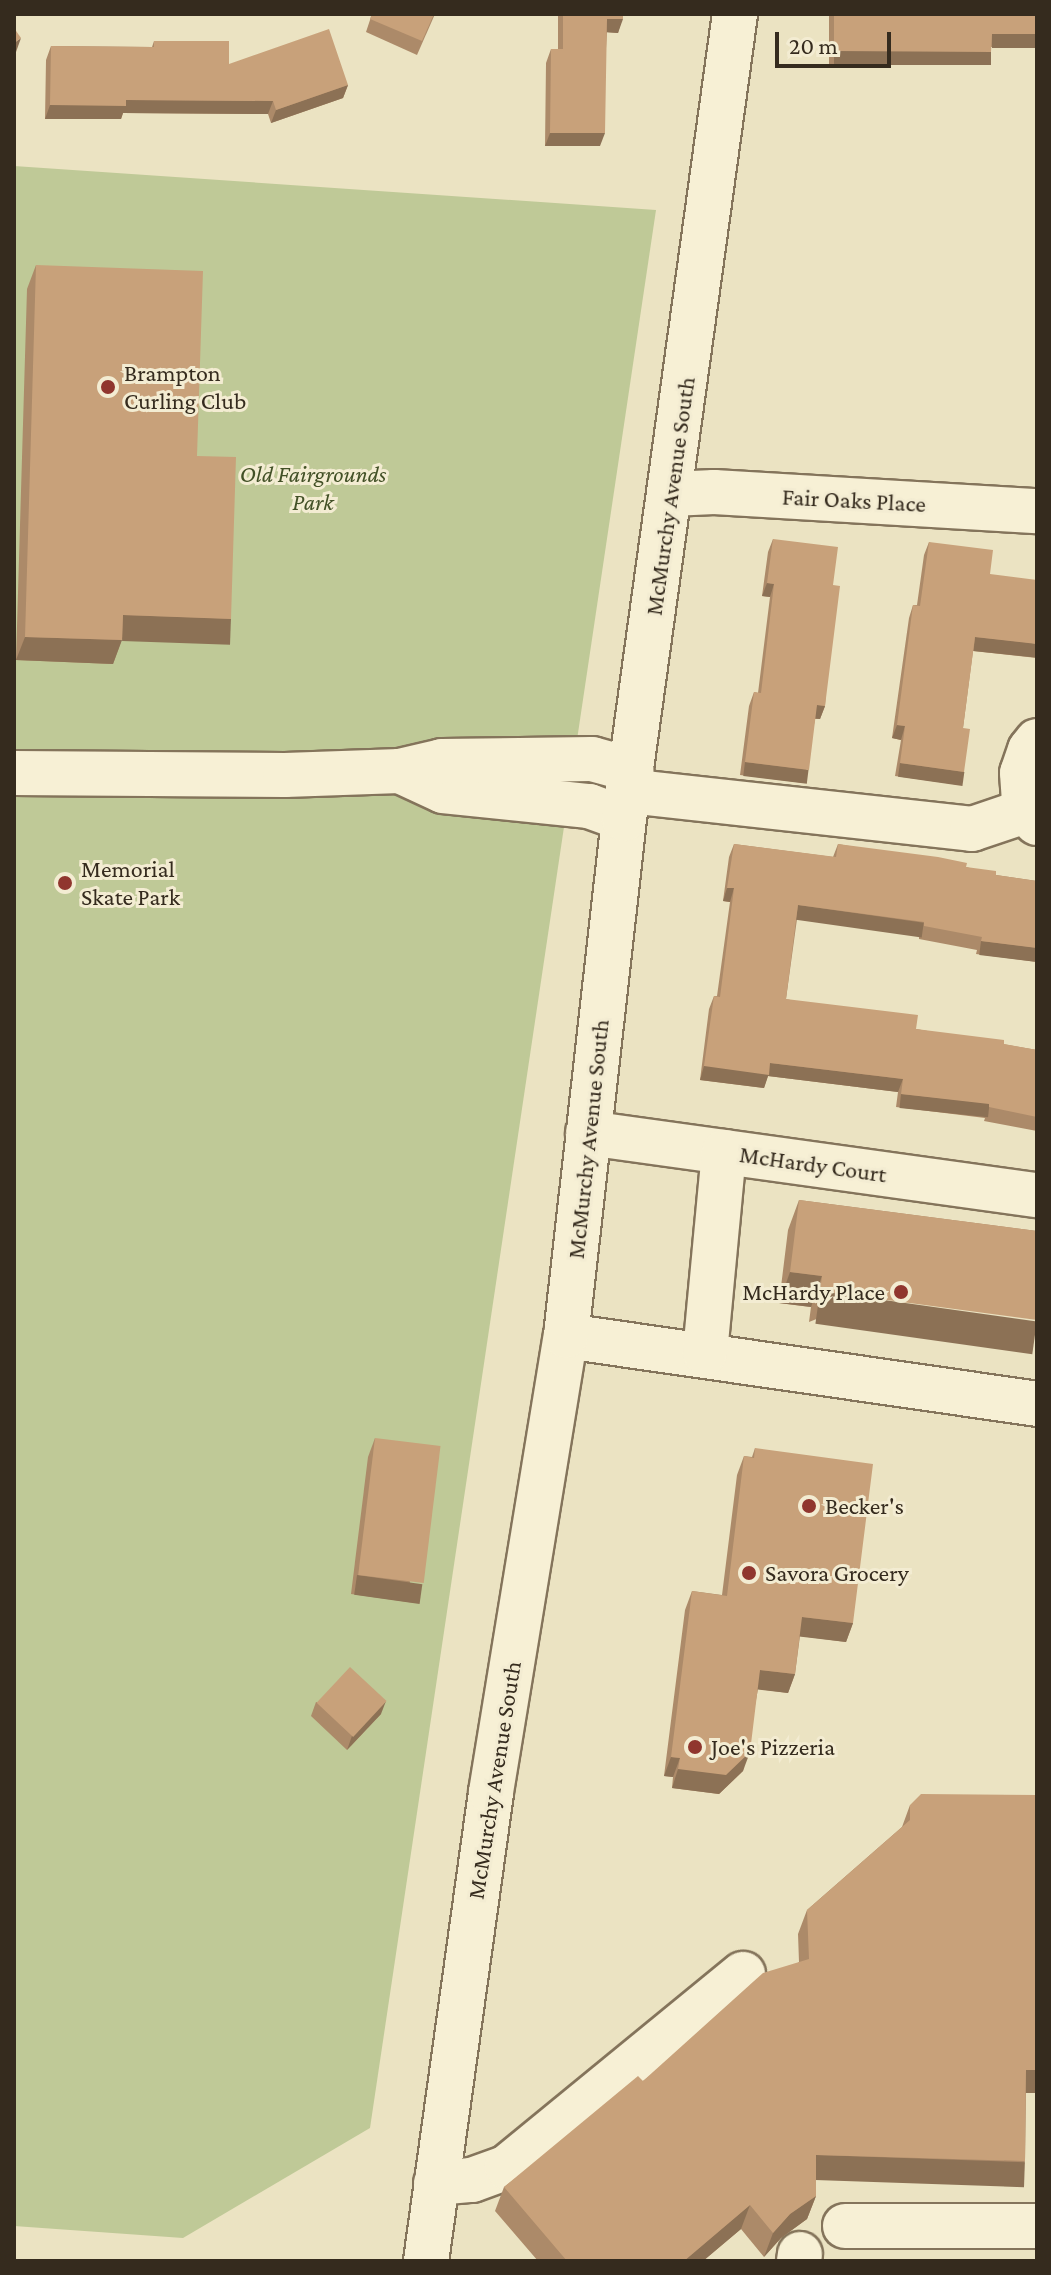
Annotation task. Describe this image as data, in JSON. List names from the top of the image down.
{
  "streets": {
    "street": ["McMurchy Avenue South", "Fair Oaks Place", "McHardy Court"]
  },
  "crossings": [
    ["McMurchy Avenue South", "Fair Oaks Place"],
    ["McMurchy Avenue South", "McHardy Court"]
  ],
  "parks": ["Old Fairgrounds Park"],
  "places": [
    "Brampton Curling Club",
    "Memorial Skate Park",
    "McHardy Place",
    "Becker's",
    "Savora Grocery",
    "Joe's Pizzeria"
  ],
  "scale_bar": "20 m"
}
